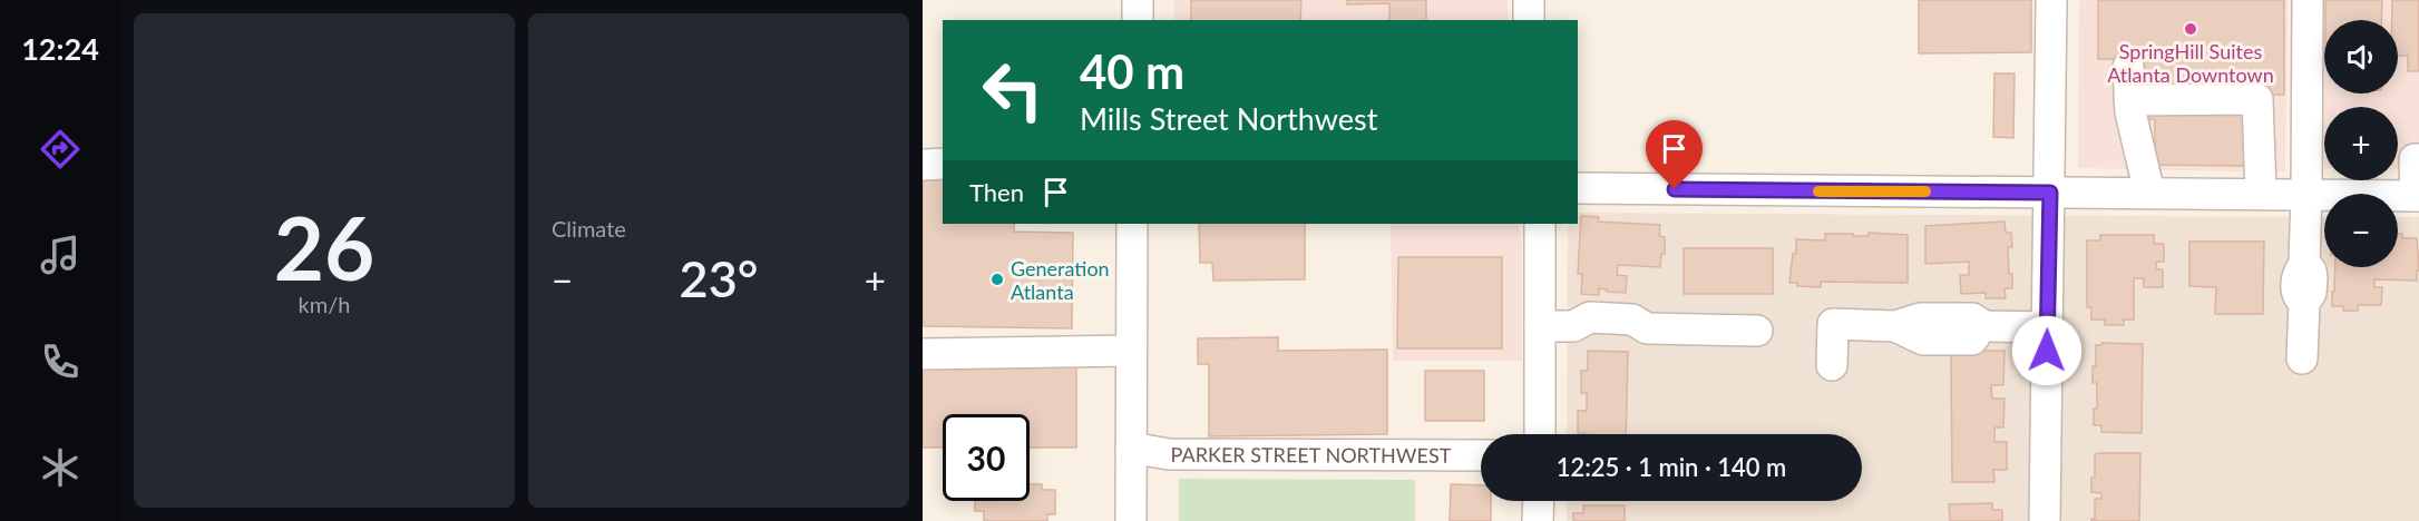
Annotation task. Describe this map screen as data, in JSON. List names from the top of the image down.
{
  "streets": {
    "street": ["PARKER STREET NORTHWEST"]
  },
  "places": ["SpringHill Suites Atlanta Downtown", "Generation Atlanta"],
  "page": {
    "tabs": "12:24",
    "tile": [
      ["26", "km/h"],
      "Climate"
    ],
    "map_buttons": ["+", "−"],
    "turn": ["40 m", "Mills Street Northwest"],
    "then": "Then",
    "heat": ["−", "23°", "+"],
    "limit": "30",
    "trip": "12:25 · 1 min · 140 m"
  }
}
